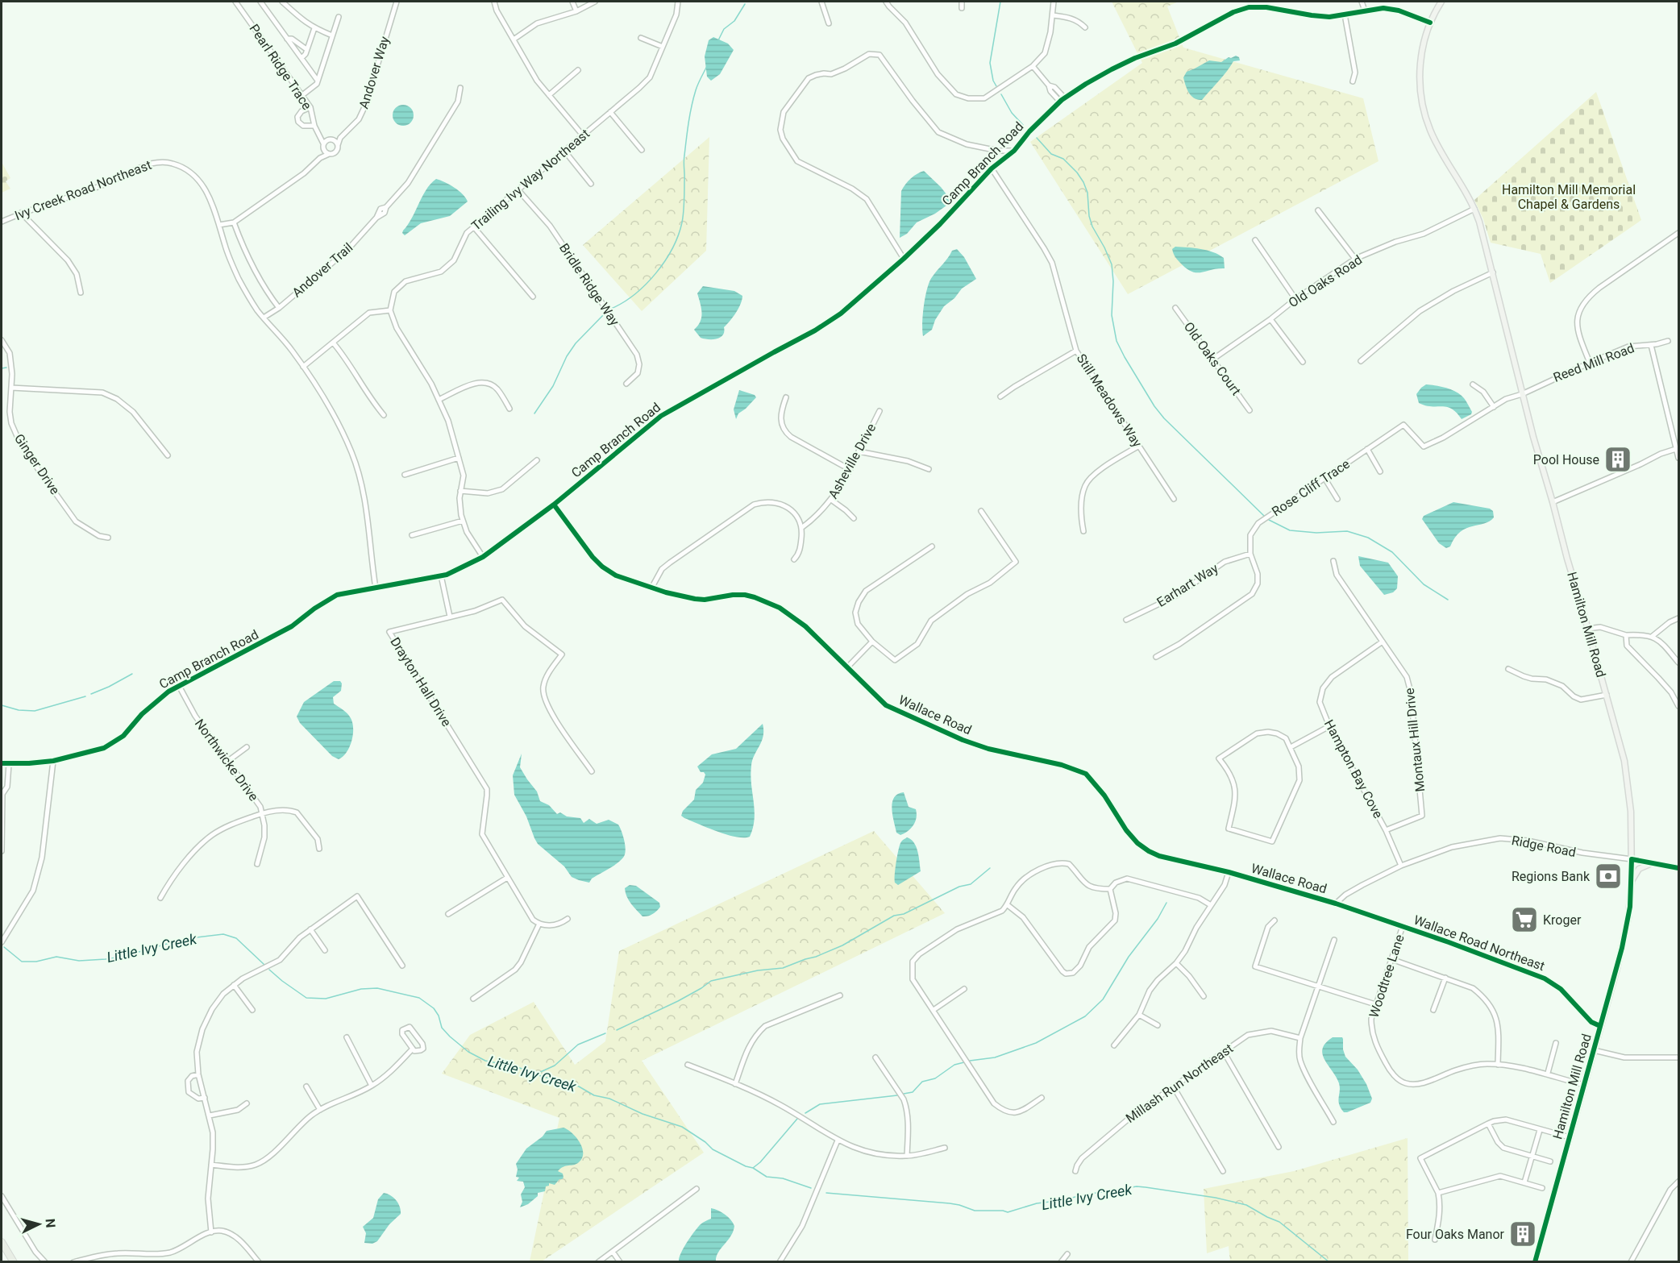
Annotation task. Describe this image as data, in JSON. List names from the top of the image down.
{
  "streets": {
    "main road": ["Hamilton Mill Road"],
    "street": [
      "Pearl Ridge Trace",
      "Andover Way",
      "Camp Branch Road",
      "Trailing Ivy Way Northeast",
      "Ivy Creek Road Northeast",
      "Andover Trail",
      "Old Oaks Road",
      "Bridle Ridge Way",
      "Old Oaks Court",
      "Reed Mill Road",
      "Still Meadows Way",
      "Asheville Drive",
      "Ginger Drive",
      "Rose Cliff Trace",
      "Earhart Way",
      "Drayton Hall Drive",
      "Wallace Road",
      "Montaux Hill Drive",
      "Northwicke Drive",
      "Hampton Bay Cove",
      "Ridge Road",
      "Wallace Road Northeast",
      "Woodtree Lane",
      "Millash Run Northeast"
    ]
  },
  "crossings": [
    ["Pearl Ridge Trace", "Andover Way"],
    ["Camp Branch Road", "Ivy Creek Road Northeast"],
    ["Camp Branch Road", "Still Meadows Way"],
    ["Camp Branch Road", "Hamilton Mill Road"],
    ["Camp Branch Road", "Wallace Road"],
    ["Camp Branch Road", "Northwicke Drive"],
    ["Trailing Ivy Way Northeast", "Bridle Ridge Way"],
    ["Ivy Creek Road Northeast", "Andover Trail"],
    ["Old Oaks Road", "Old Oaks Court"],
    ["Old Oaks Road", "Hamilton Mill Road"],
    ["Reed Mill Road", "Rose Cliff Trace"],
    ["Reed Mill Road", "Hamilton Mill Road"],
    ["Rose Cliff Trace", "Earhart Way"],
    ["Rose Cliff Trace", "Hamilton Mill Road"],
    ["Hamilton Mill Road", "Ridge Road"],
    ["Hamilton Mill Road", "Wallace Road Northeast"],
    ["Hamilton Mill Road", "Woodtree Lane"],
    ["Wallace Road", "Ridge Road"],
    ["Wallace Road", "Wallace Road Northeast"],
    ["Montaux Hill Drive", "Hampton Bay Cove"],
    ["Hampton Bay Cove", "Ridge Road"],
    ["Ridge Road", "Wallace Road Northeast"],
    ["Wallace Road Northeast", "Woodtree Lane"]
  ],
  "water": ["Little Ivy Creek"],
  "parks": ["Hamilton Mill Memorial Chapel & Gardens"],
  "places": {
    "building": ["Pool House", "Four Oaks Manor"],
    "bank": ["Regions Bank"],
    "supermarket": ["Kroger"]
  },
  "north": "right"
}
